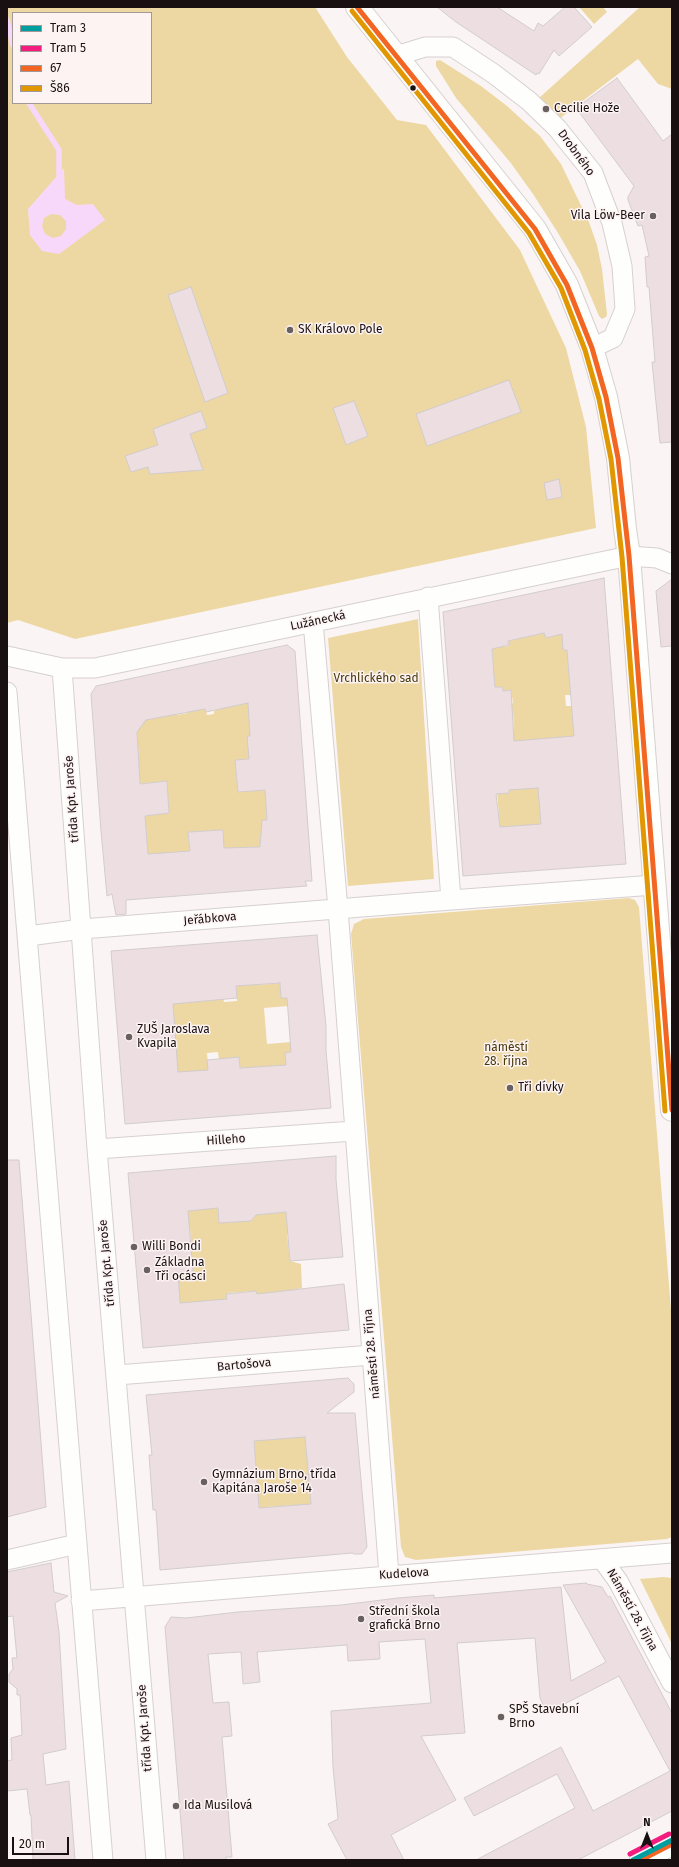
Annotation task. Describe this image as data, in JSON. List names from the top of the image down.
{
  "streets": {
    "street": [
      "Drobného",
      "Lužánecká",
      "třída Kpt. Jaroše",
      "Jeřábkova",
      "Hilleho",
      "náměstí 28. října",
      "Bartošova",
      "Kudelova",
      "Náměstí 28. října"
    ]
  },
  "crossings": [
    ["Lužánecká", "třída Kpt. Jaroše"],
    ["třída Kpt. Jaroše", "Jeřábkova"],
    ["třída Kpt. Jaroše", "Hilleho"],
    ["třída Kpt. Jaroše", "Bartošova"],
    ["třída Kpt. Jaroše", "Kudelova"],
    ["Jeřábkova", "náměstí 28. října"],
    ["Hilleho", "náměstí 28. října"],
    ["náměstí 28. října", "Bartošova"],
    ["náměstí 28. října", "Kudelova"],
    ["Kudelova", "Náměstí 28. října"]
  ],
  "parks": ["Vrchlického sad", "náměstí 28. října"],
  "places": [
    "Cecilie Hože",
    "Vila Löw-Beer",
    "SK Královo Pole",
    "ZUŠ Jaroslava Kvapila",
    "Tři dívky",
    "Willi Bondi",
    "Základna Tři ocásci",
    "Gymnázium Brno, třída Kapitána Jaroše 14",
    "Střední škola grafická Brno",
    "SPŠ Stavební Brno",
    "Ida Musilová"
  ],
  "lines": [
    "transit line 67",
    "transit line Š86",
    "tram line 5",
    "tram line 3"
  ],
  "legend": [
    "Tram 3",
    "Tram 5",
    "67",
    "Š86"
  ],
  "scale_bar": "20 m",
  "north": "top"
}
